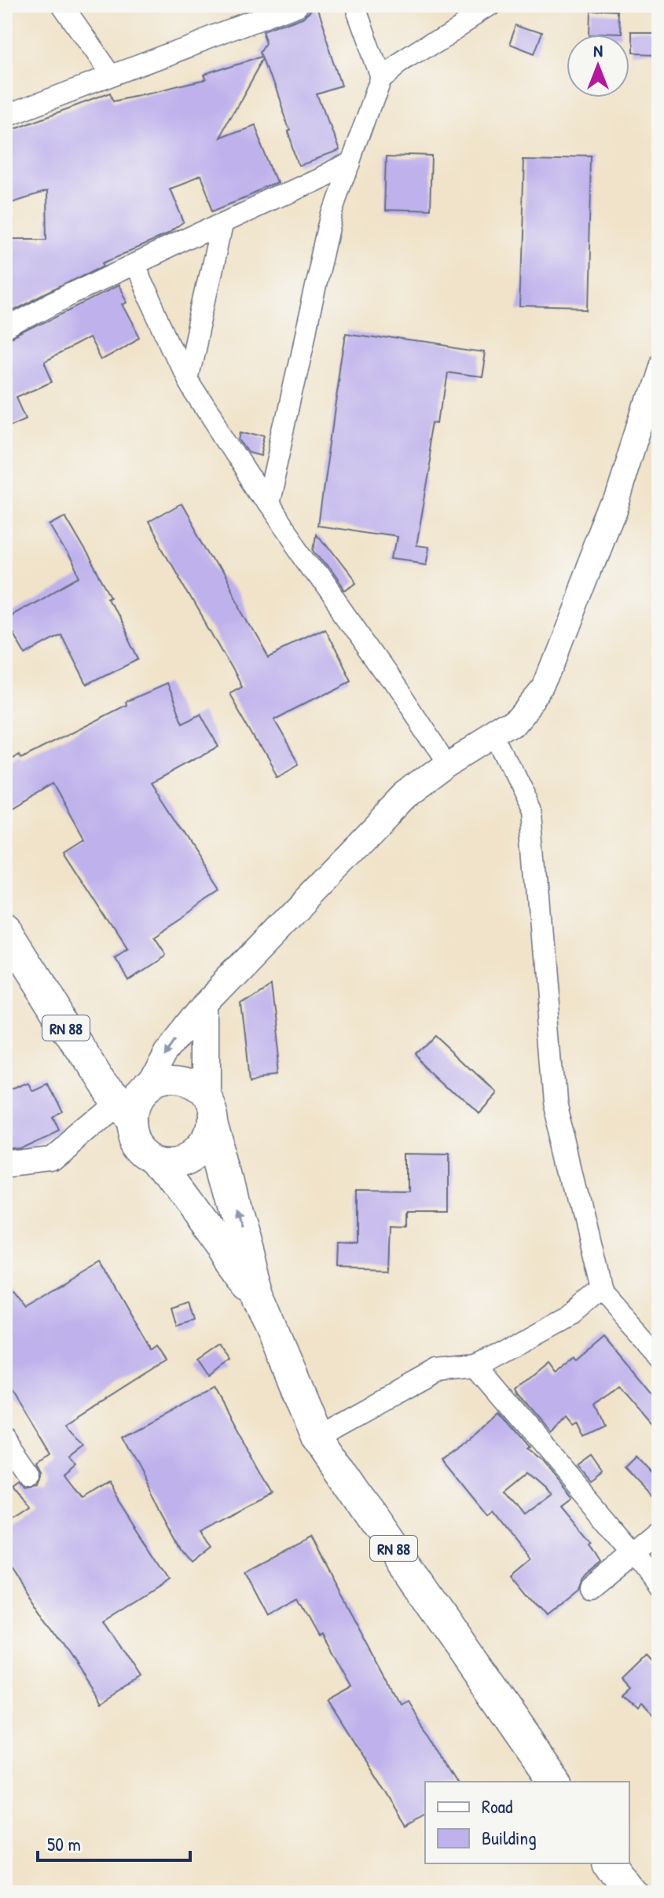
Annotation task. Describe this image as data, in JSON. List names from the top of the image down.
{
  "streets": {
    "main road": ["RN 88"]
  },
  "legend": ["Road", "Building"],
  "scale_bar": "50 m",
  "north": "top"
}
